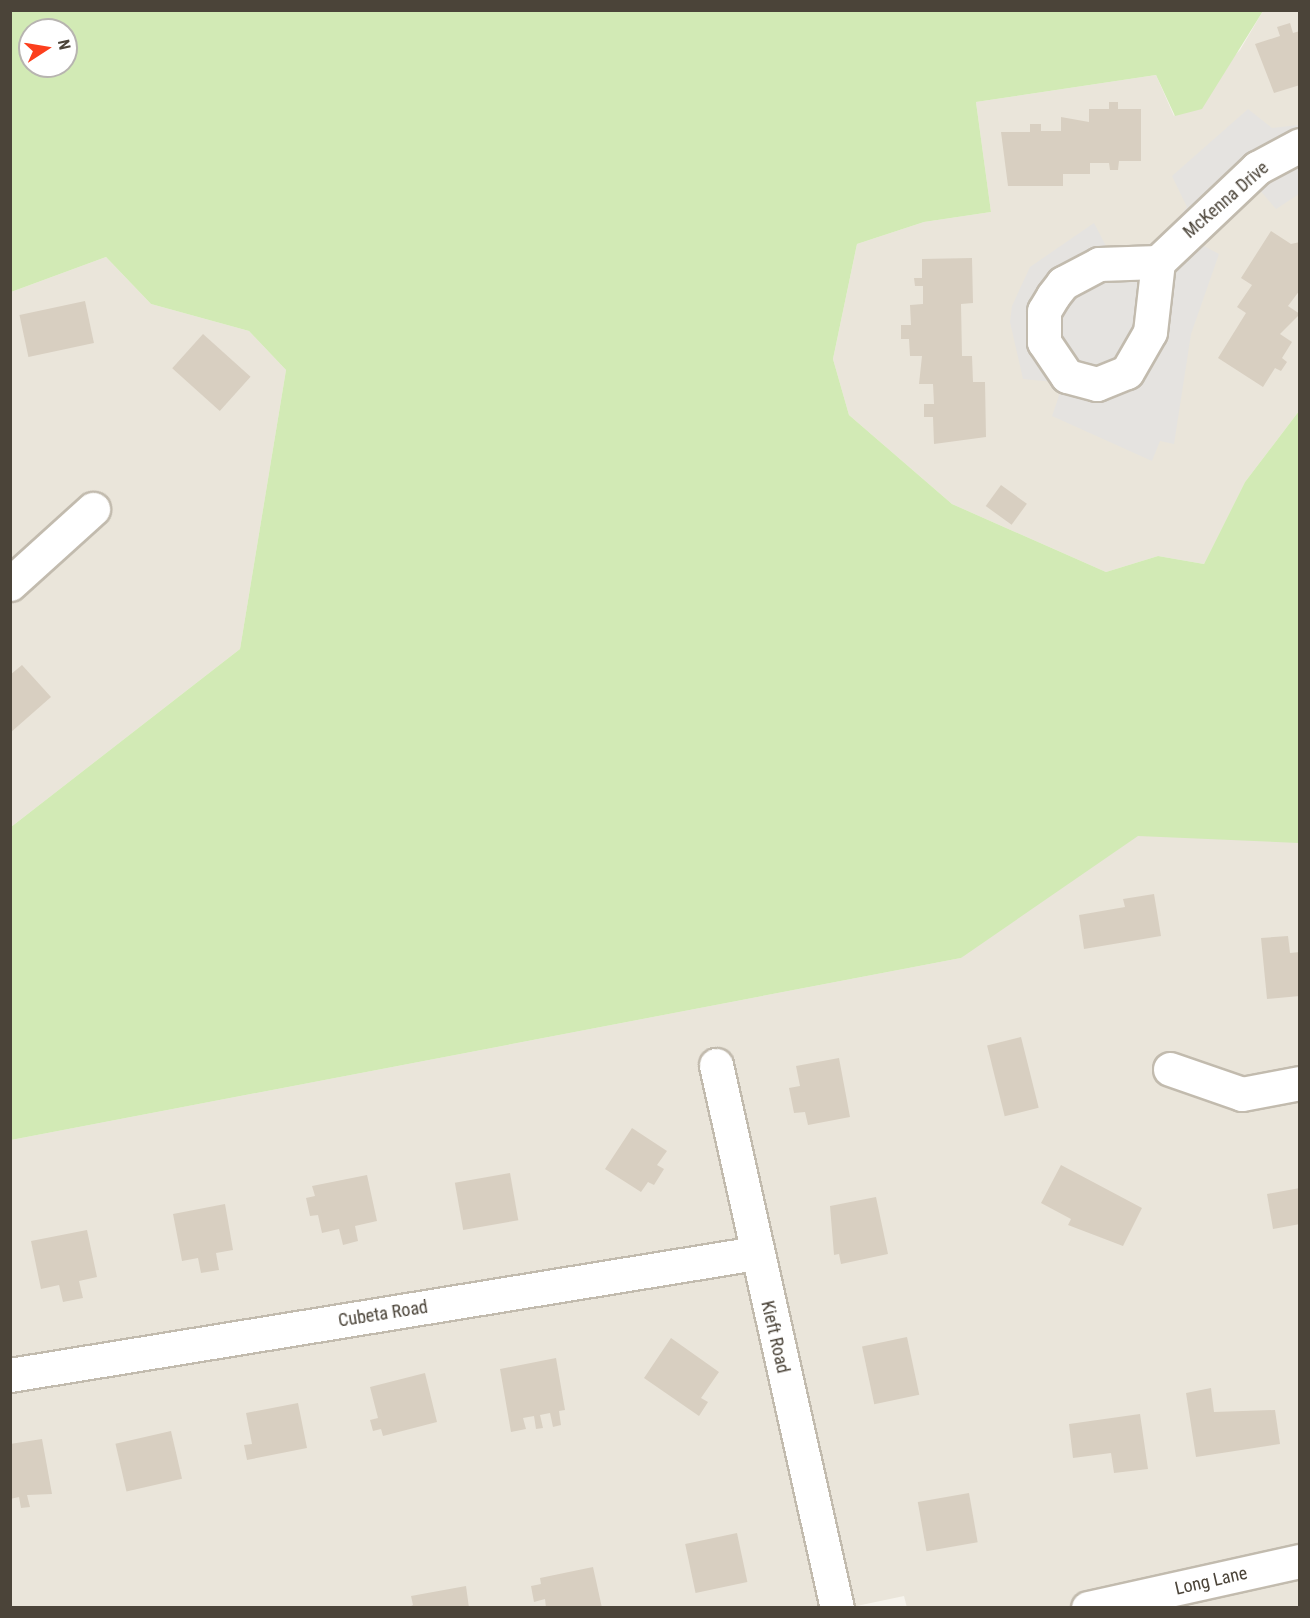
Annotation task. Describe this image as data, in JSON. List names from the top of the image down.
{
  "streets": {
    "street": [
      "McKenna Drive",
      "Cubeta Road",
      "Kieft Road",
      "Long Lane"
    ]
  },
  "crossings": [
    ["Cubeta Road", "Kieft Road"]
  ],
  "north": "right"
}
